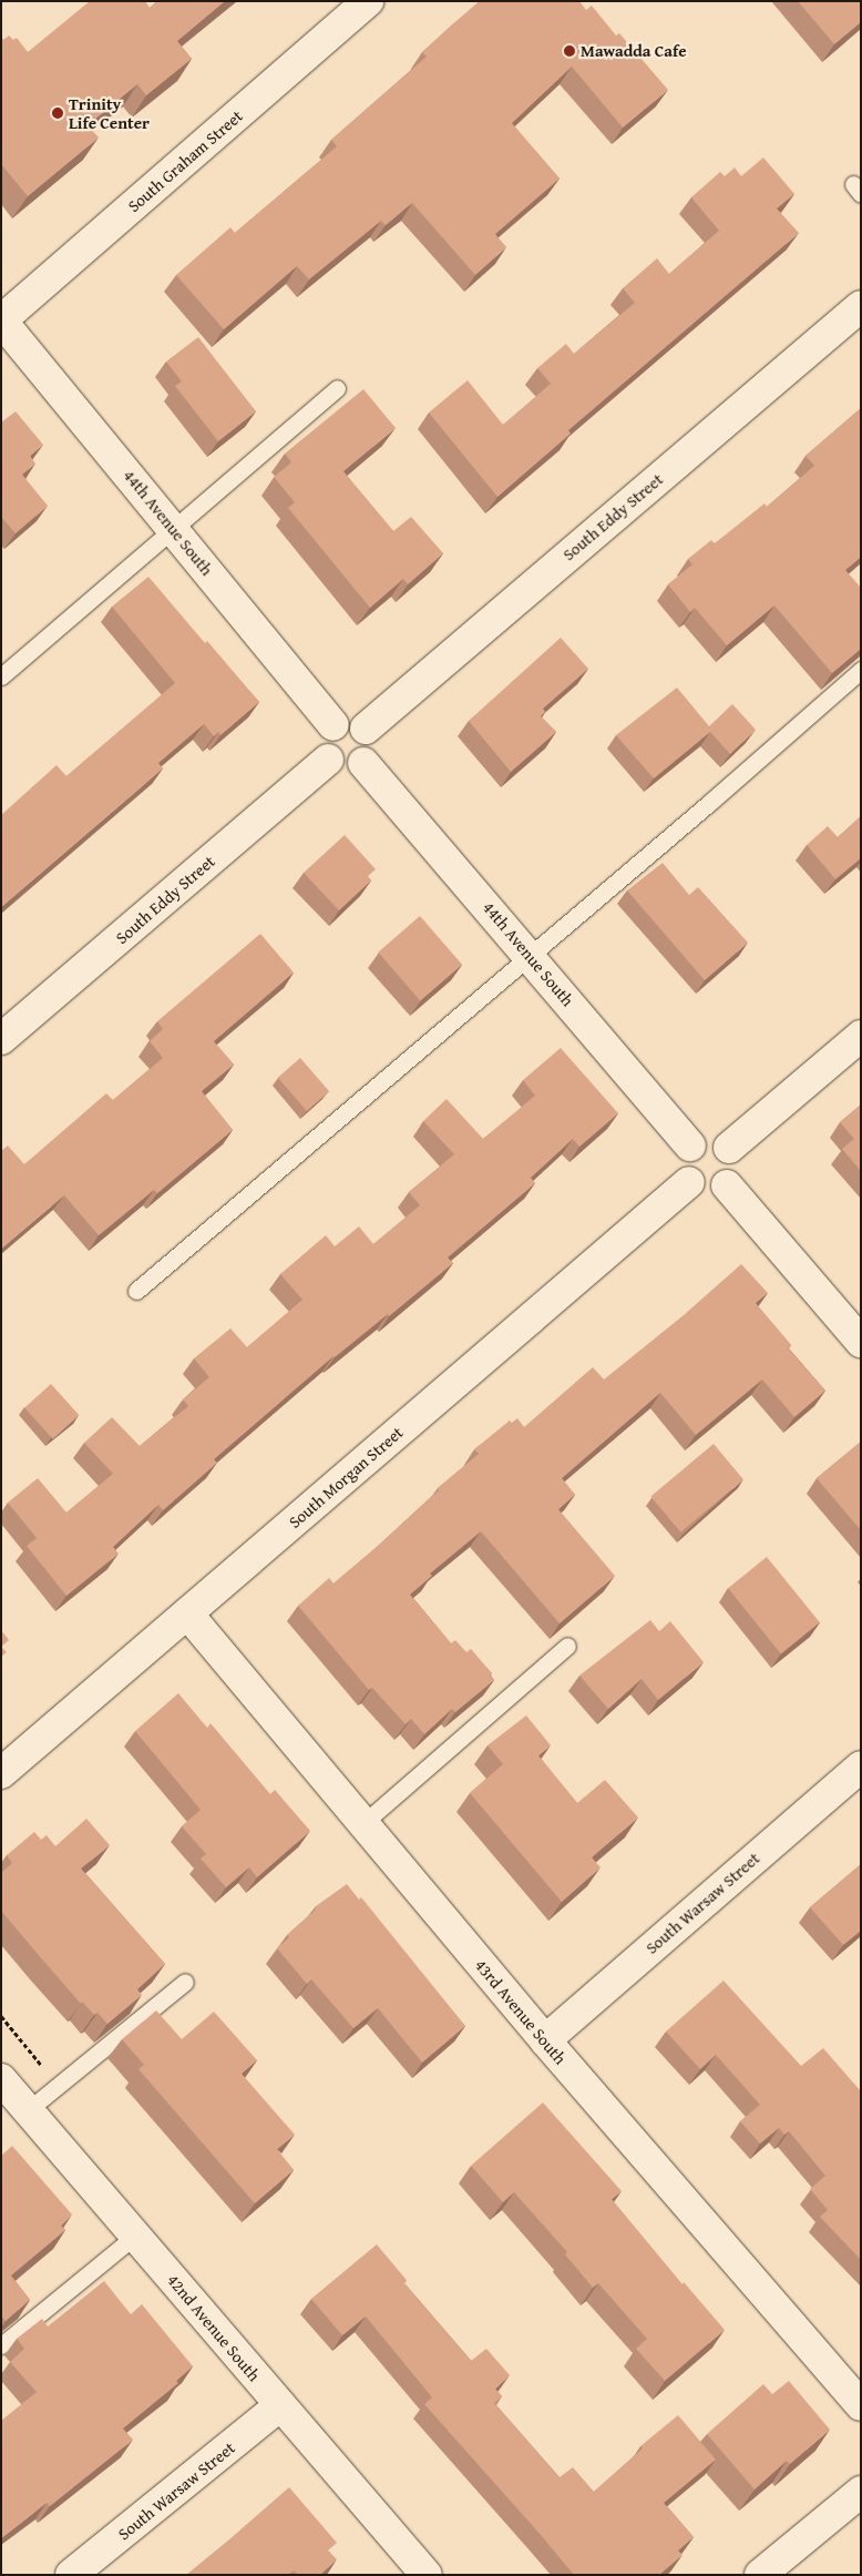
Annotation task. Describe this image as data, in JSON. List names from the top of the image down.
{
  "streets": {
    "street": [
      "South Graham Street",
      "South Eddy Street",
      "44th Avenue South",
      "South Morgan Street",
      "South Warsaw Street",
      "43rd Avenue South",
      "42nd Avenue South"
    ]
  },
  "crossings": [
    ["South Graham Street", "44th Avenue South"],
    ["South Eddy Street", "44th Avenue South"],
    ["44th Avenue South", "South Morgan Street"],
    ["South Morgan Street", "43rd Avenue South"],
    ["South Warsaw Street", "43rd Avenue South"],
    ["South Warsaw Street", "42nd Avenue South"]
  ],
  "places": ["Mawadda Cafe", "Trinity Life Center"]
}
